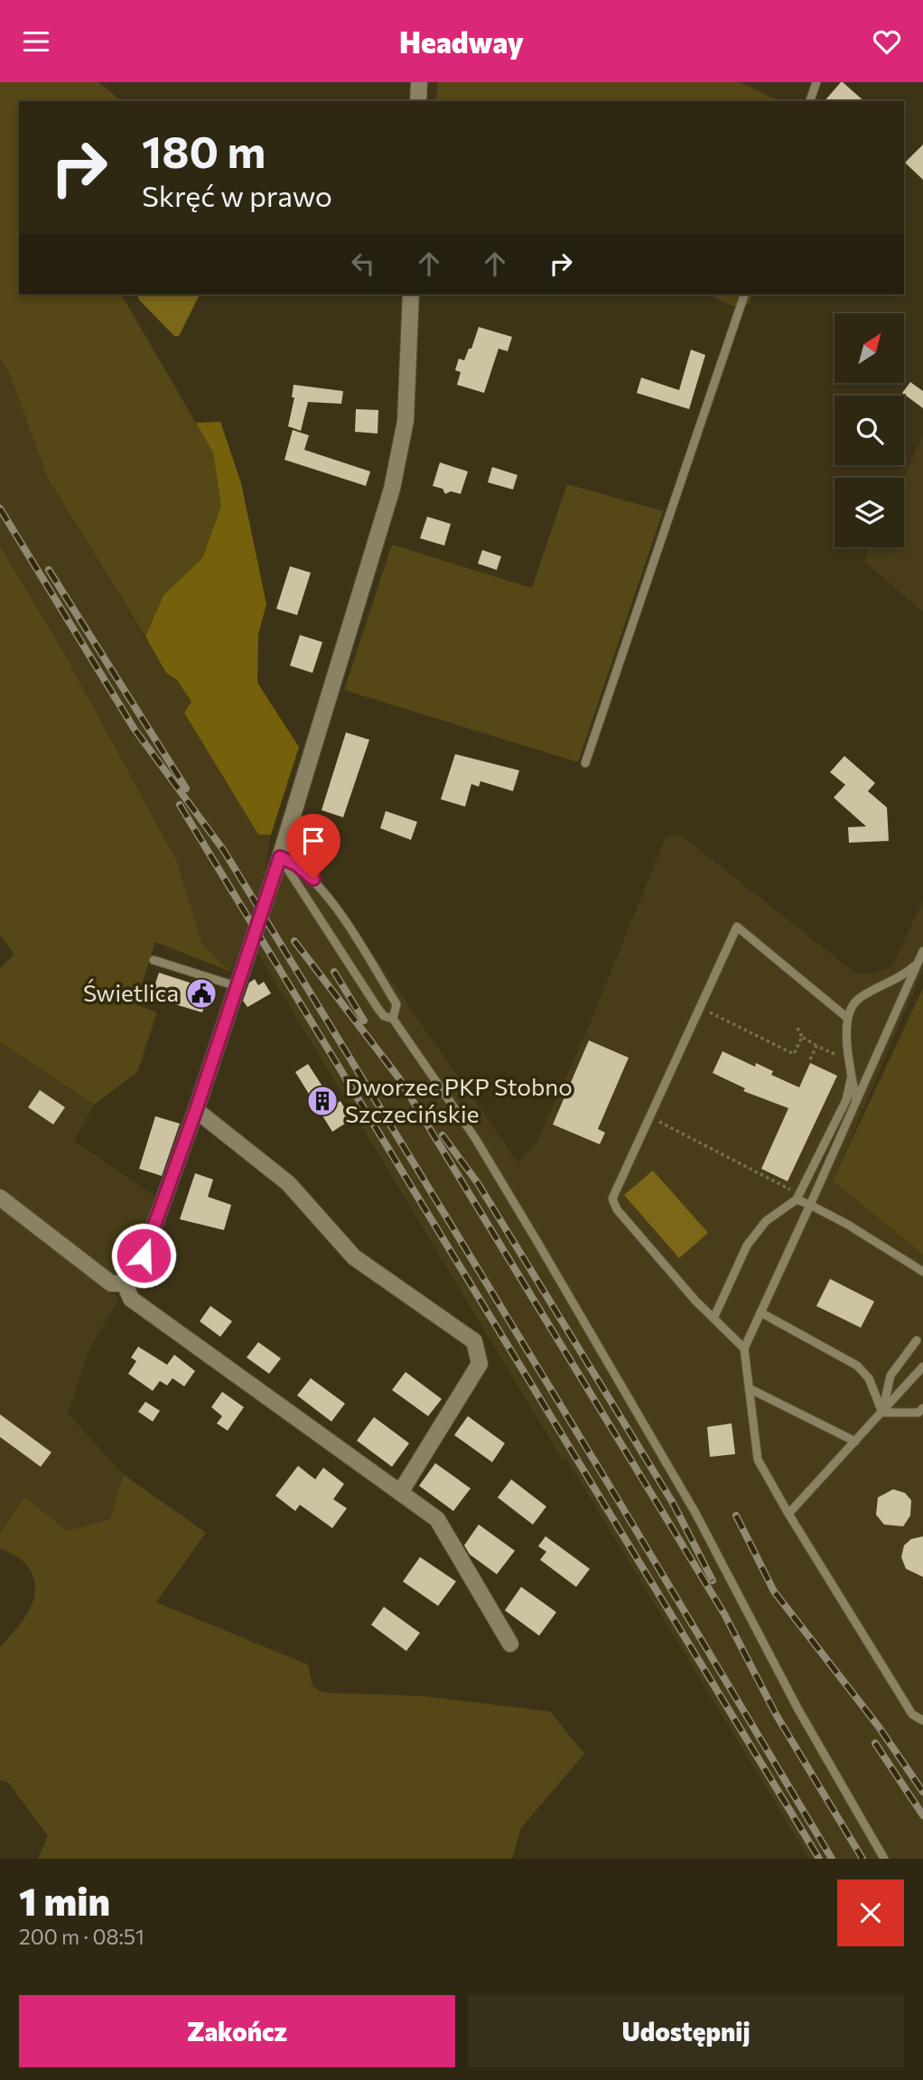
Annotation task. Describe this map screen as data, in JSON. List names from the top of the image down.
{
  "places": {
    "public building": ["Świetlica"],
    "building": ["Dworzec PKP Stobno Szczecińskie"]
  },
  "north": "top right",
  "page": {
    "header": "Headway",
    "turn": ["180 m", "Skręć w prawo"],
    "heading": ["1 min", "200 m · 08:51"],
    "buttons": ["Zakończ", "Udostępnij"]
  }
}
